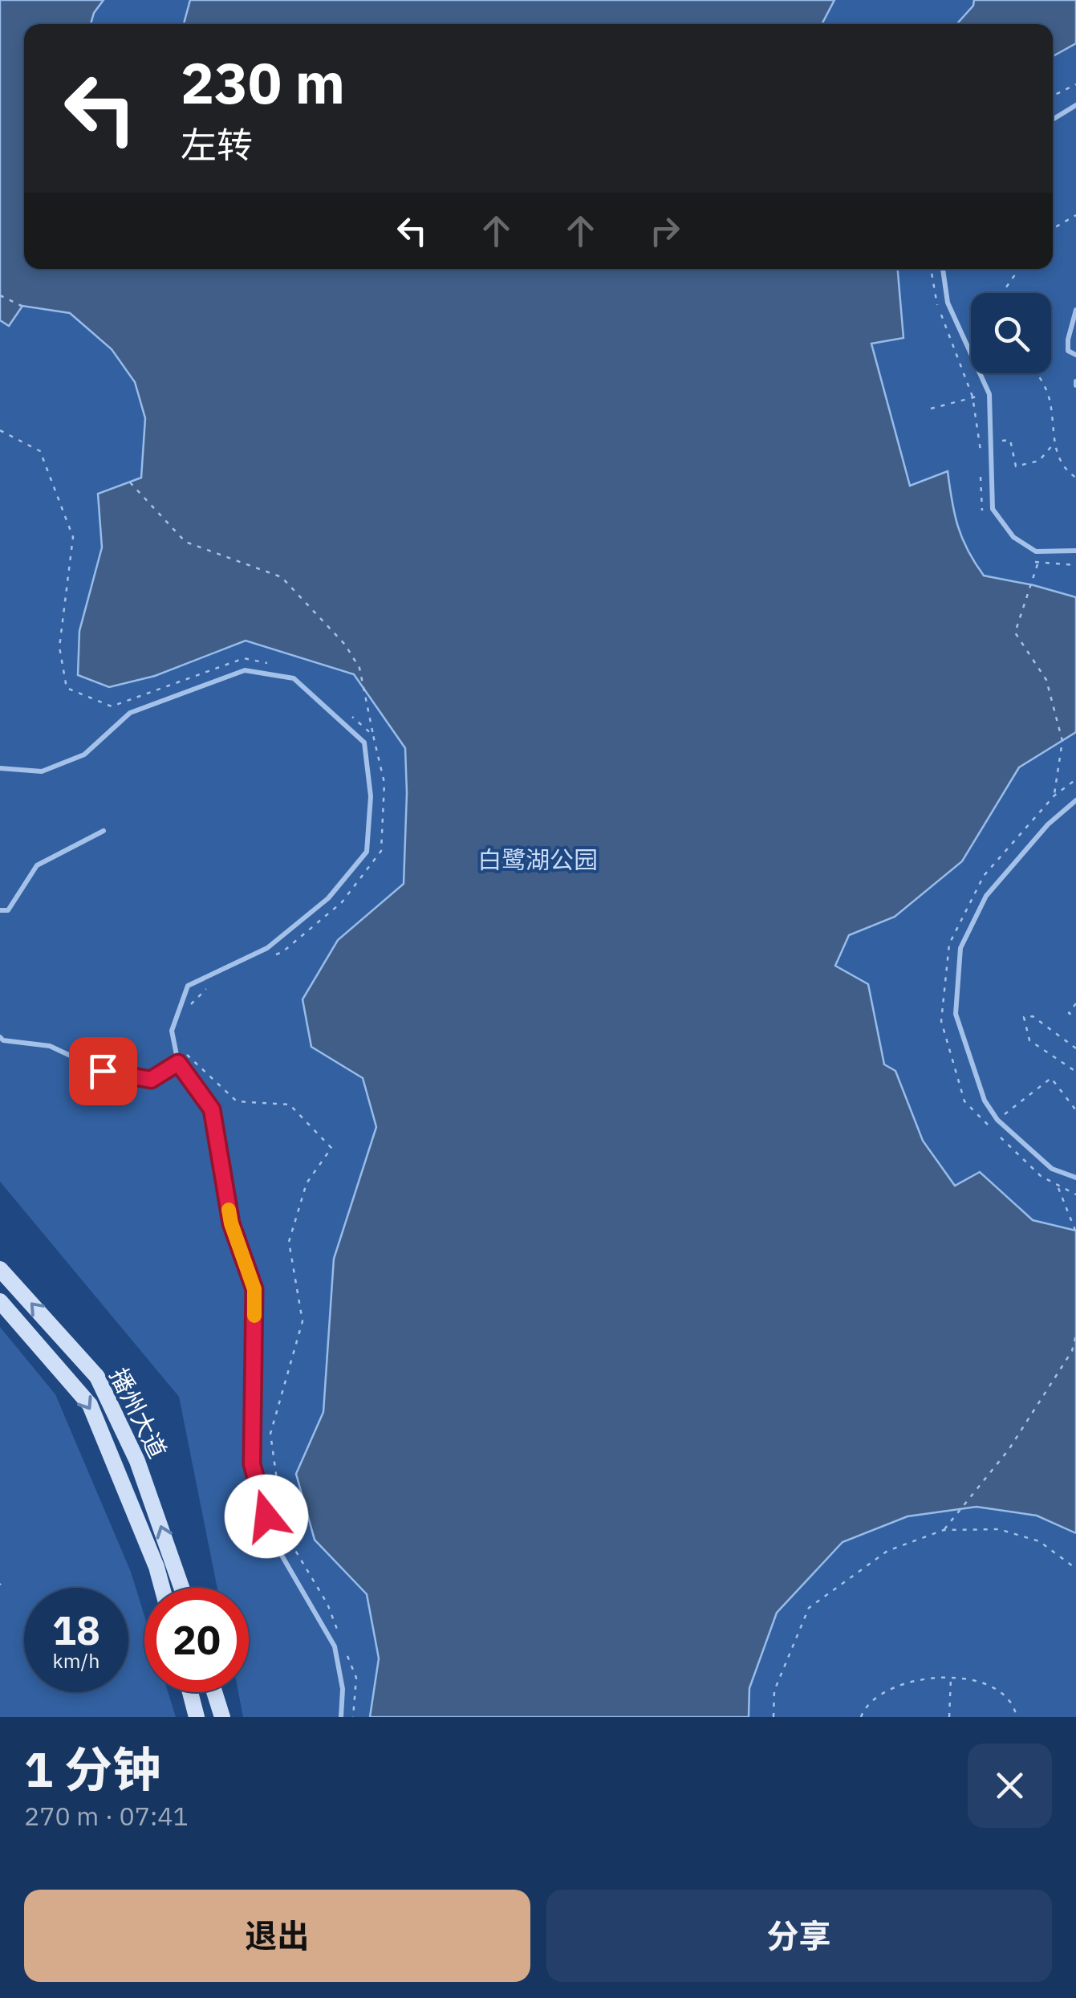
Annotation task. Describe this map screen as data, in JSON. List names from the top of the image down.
{
  "streets": {
    "main road": ["播州大道"]
  },
  "parks": ["白鹭湖公园"],
  "page": {
    "turn": ["230 m", "左转"],
    "speed": "18 km/h",
    "limit": "20",
    "heading": ["1 分钟", "270 m · 07:41"],
    "buttons": ["退出", "分享"]
  }
}
